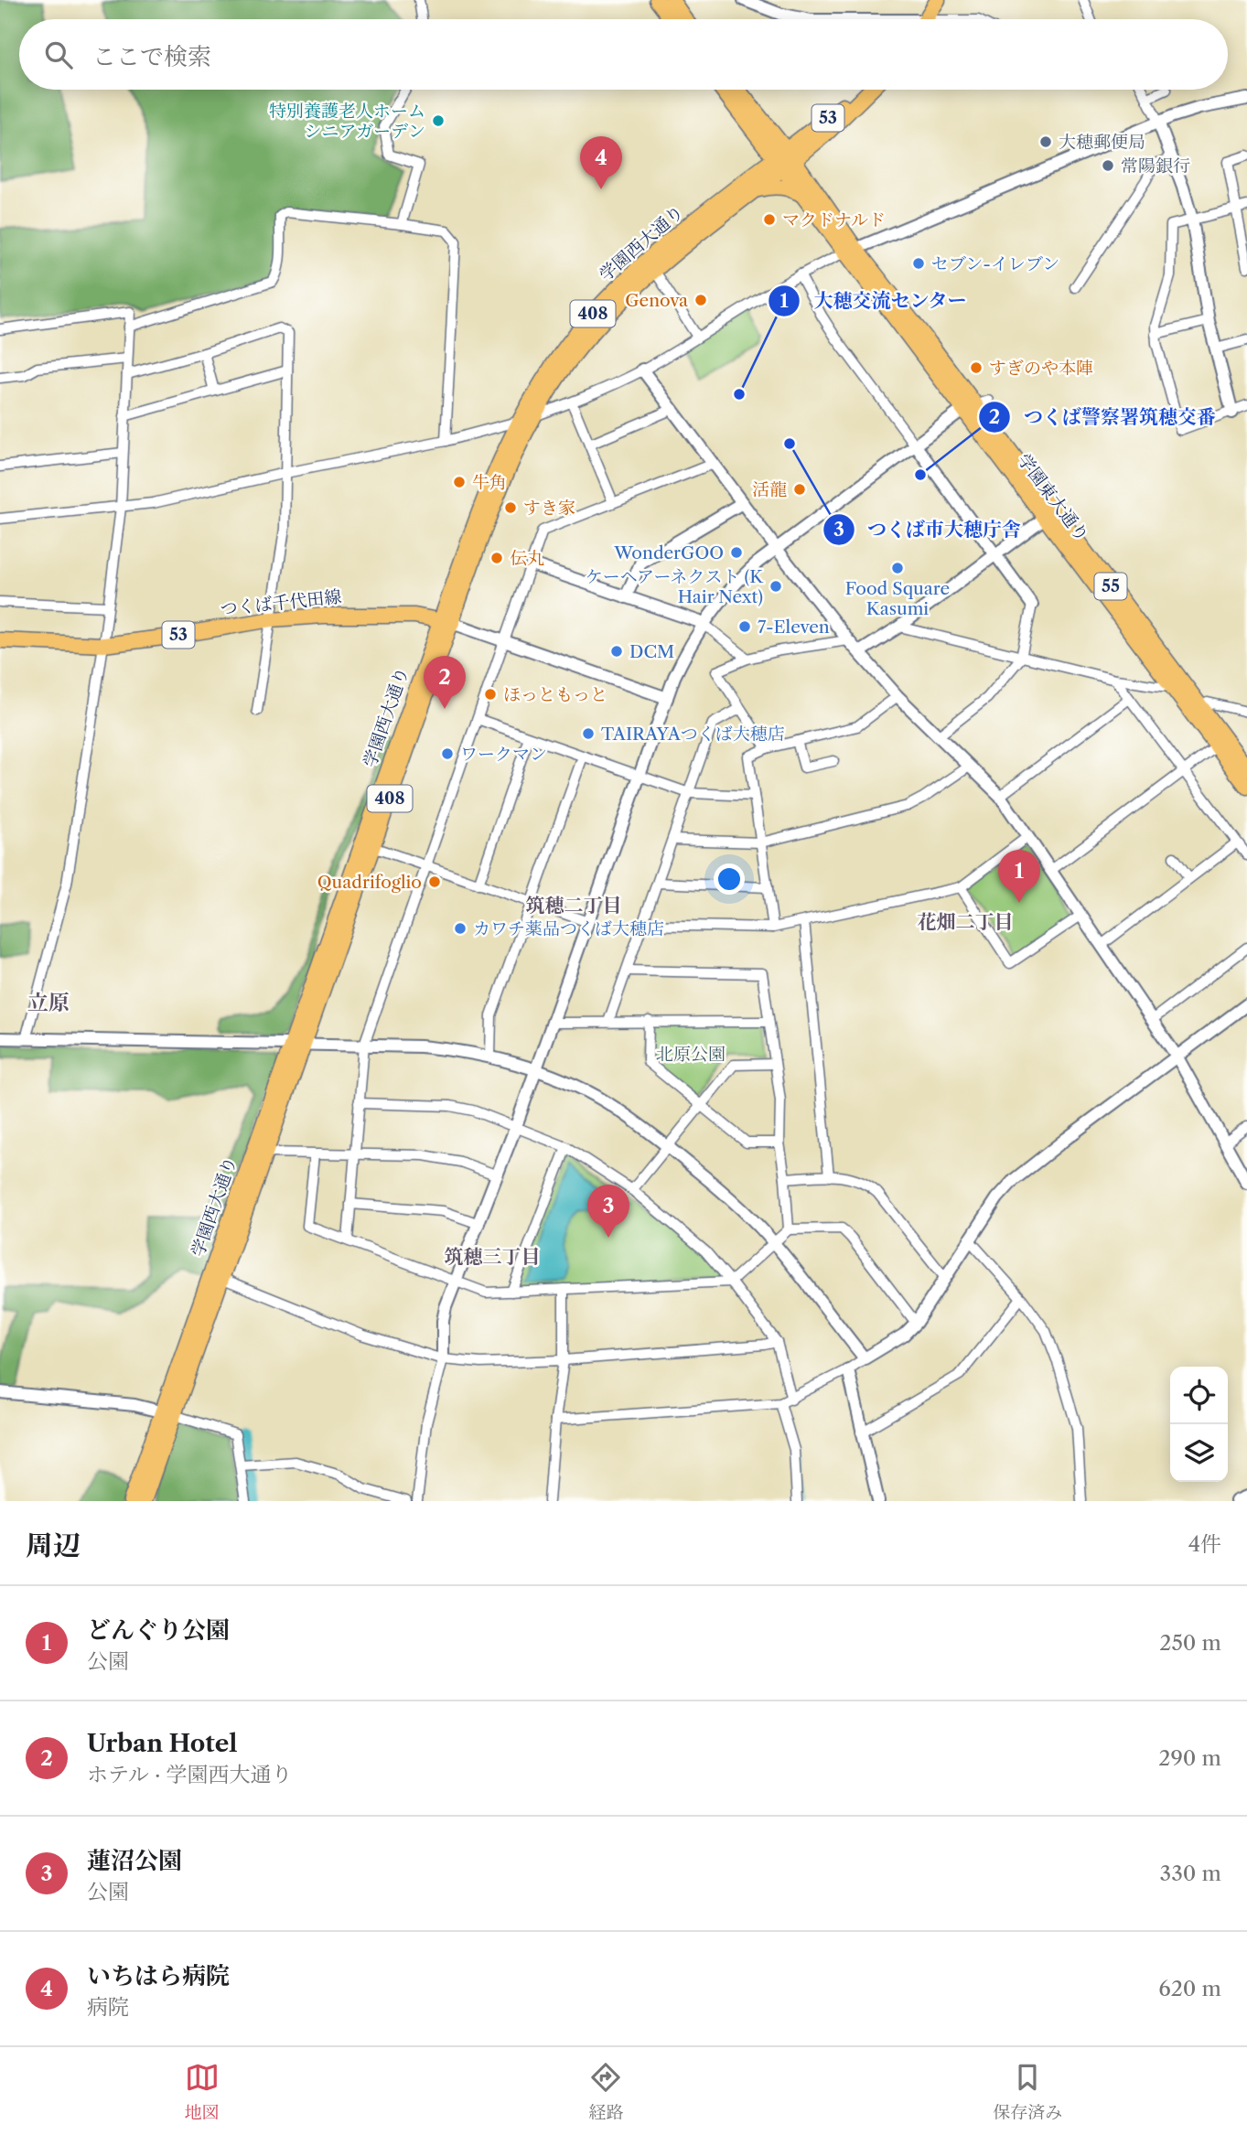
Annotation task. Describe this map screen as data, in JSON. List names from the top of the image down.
{
  "streets": {
    "main road": [
      "53",
      "学園西大通り",
      "408",
      "学園東大通り",
      "55",
      "つくば千代田線"
    ]
  },
  "crossings": [
    ["53", "学園西大通り"],
    ["53", "学園東大通り"],
    ["学園西大通り", "学園東大通り"],
    ["学園西大通り", "つくば千代田線"]
  ],
  "districts": [
    "筑穂二丁目",
    "花畑二丁目",
    "立原",
    "筑穂三丁目"
  ],
  "parks": ["北原公園"],
  "places": [
    "特別養護老人ホーム シニアガーデン",
    "大穂郵便局",
    "常陽銀行",
    "マクドナルド",
    "セブン-イレブン",
    "Genova",
    "すぎのや本陣",
    "大穂交流センター",
    "つくば市大穂庁舎",
    "つくば警察署筑穂交番",
    "牛角",
    "活龍",
    "すき家",
    "WonderGOO",
    "伝丸",
    "Food Square Kasumi",
    "ケーヘアーネクスト (K Hair Next)",
    "7-Eleven",
    "DCM",
    "ほっともっと",
    "TAIRAYAつくば大穂店",
    "ワークマン",
    "Quadrifoglio",
    "カワチ薬品つくば大穂店"
  ],
  "page": {
    "search": "ここで検索",
    "pins": [
      "4",
      "2",
      "1",
      "3"
    ],
    "heading": ["周辺", "4件"],
    "list": [
      {
        "mark": "1",
        "name": "どんぐり公園",
        "note": "公園",
        "value": "250 m"
      },
      {
        "mark": "2",
        "name": "Urban Hotel",
        "note": "ホテル · 学園西大通り",
        "value": "290 m"
      },
      {
        "mark": "3",
        "name": "蓮沼公園",
        "note": "公園",
        "value": "330 m"
      },
      {
        "mark": "4",
        "name": "いちはら病院",
        "note": "病院",
        "value": "620 m"
      }
    ],
    "nav": ["地図", "経路", "保存済み"]
  }
}
